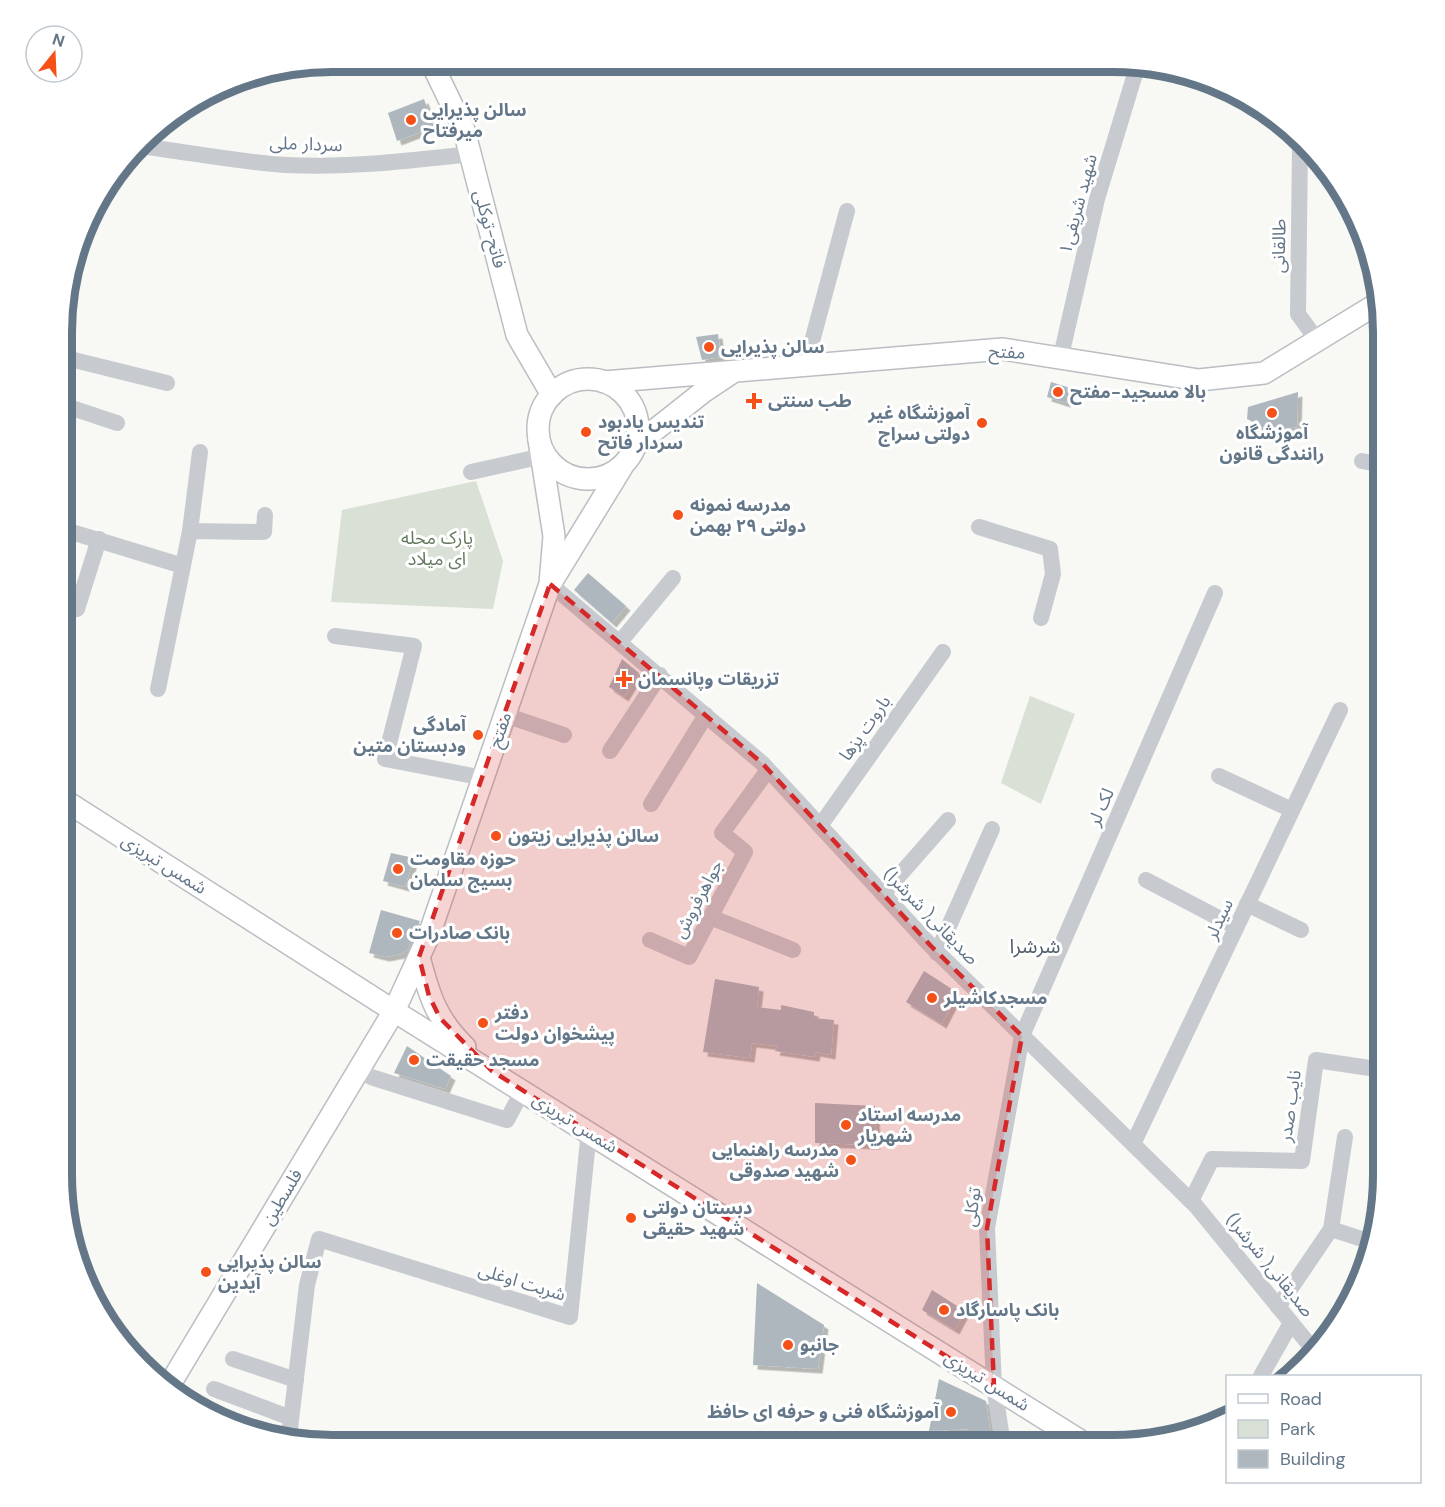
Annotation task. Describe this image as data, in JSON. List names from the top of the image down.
{
  "streets": {
    "main road": [
      "فاتح-توکلی",
      "مفتح",
      "شمس تبریزی",
      "فلسطین"
    ],
    "street": [
      "سردار ملی",
      "شهید شریفی۱",
      "طالقانی",
      "باروت پزها",
      "لک لر",
      "جواهرفروش",
      "(شرشرا )صدیقانی",
      "سیدلر",
      "نایب صدر",
      "توکلی",
      "شربت اوغلی"
    ]
  },
  "crossings": [
    ["سردار ملی", "فاتح-توکلی"],
    ["شهید شریفی۱", "مفتح"],
    ["فاتح-توکلی", "مفتح"],
    ["طالقانی", "مفتح"],
    ["مفتح", "شمس تبریزی"],
    ["مفتح", "(شرشرا )صدیقانی"],
    ["مفتح", "فلسطین"],
    ["باروت پزها", "(شرشرا )صدیقانی"],
    ["لک لر", "(شرشرا )صدیقانی"],
    ["لک لر", "توکلی"],
    ["شمس تبریزی", "فلسطین"],
    ["شمس تبریزی", "توکلی"],
    ["شمس تبریزی", "شربت اوغلی"],
    ["جواهرفروش", "(شرشرا )صدیقانی"],
    ["(شرشرا )صدیقانی", "سیدلر"],
    ["(شرشرا )صدیقانی", "نایب صدر"],
    ["(شرشرا )صدیقانی", "توکلی"]
  ],
  "districts": ["شرشرا"],
  "parks": ["پارک محله ای میلاد"],
  "places": {
    "other": [
      "سالن پذیرایی میرفتاح",
      "سالن پذیرایی",
      "بالا مسجید-مفتح",
      "آموزشگاه رانندگی قانون",
      "آموزشگاه غیر دولتی سراج",
      "تندیس یادبود سردار فاتح",
      "مدرسه نمونه دولتی ۲۹ بهمن",
      "آمادگی ودبستان متین",
      "سالن پذیرایی زیتون",
      "حوزه مقاومت بسیج سلمان",
      "بانک صادرات",
      "مسجدکاشیلر",
      "دفتر پیشخوان دولت",
      "مسجد حقیقت",
      "مدرسه استاد شهریار",
      "مدرسه راهنمایی شهید صدوقی",
      "دبستان دولتی شهید حقیقی",
      "سالن پذیرایی آیدین",
      "بانک پاسارگاد",
      "جانبو",
      "آموزشگاه فنی و حرفه ای حافظ"
    ],
    "health": ["طب سنتی", "تزریقات وپانسمان"]
  },
  "legend": ["Road", "Park", "Building"],
  "north": "top"
}
